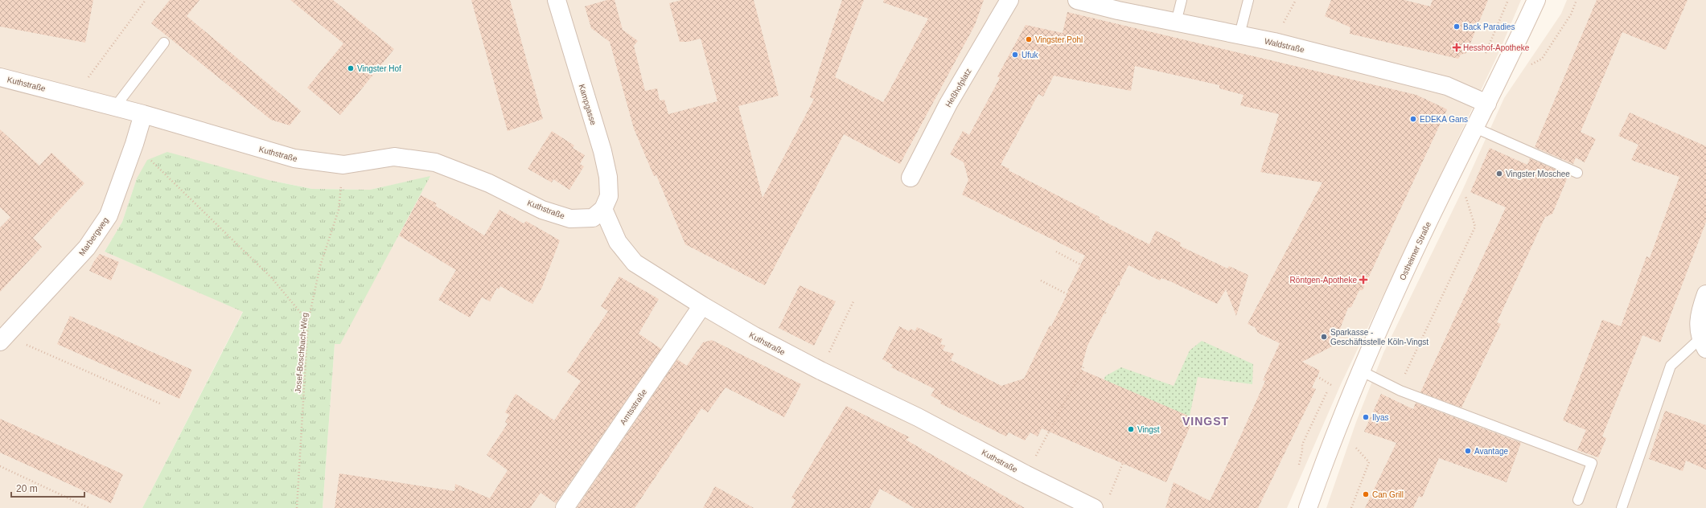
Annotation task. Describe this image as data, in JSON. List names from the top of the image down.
{
  "streets": {
    "street": [
      "Waldstraße",
      "Kuthstraße",
      "Heßhofplatz",
      "Kampgasse",
      "Marbergweg",
      "Ostheimer Straße",
      "Amtsstraße"
    ],
    "path": ["Josef-Boschbach-Weg"]
  },
  "crossings": [
    ["Waldstraße", "Ostheimer Straße"],
    ["Kuthstraße", "Kampgasse"],
    ["Kuthstraße", "Marbergweg"],
    ["Kuthstraße", "Josef-Boschbach-Weg"],
    ["Kuthstraße", "Amtsstraße"]
  ],
  "districts": ["VINGST"],
  "places": {
    "other": [
      "Back Paradies",
      "Vingster Pohl",
      "Ufuk",
      "Vingster Hof",
      "EDEKA Gans",
      "Vingster Moschee",
      "Sparkasse - Geschäftsstelle Köln-Vingst",
      "Ilyas",
      "Vingst",
      "Avantage",
      "Can Grill"
    ],
    "health": ["Hesshof-Apotheke", "Röntgen-Apotheke"]
  },
  "scale_bar": "20 m"
}
